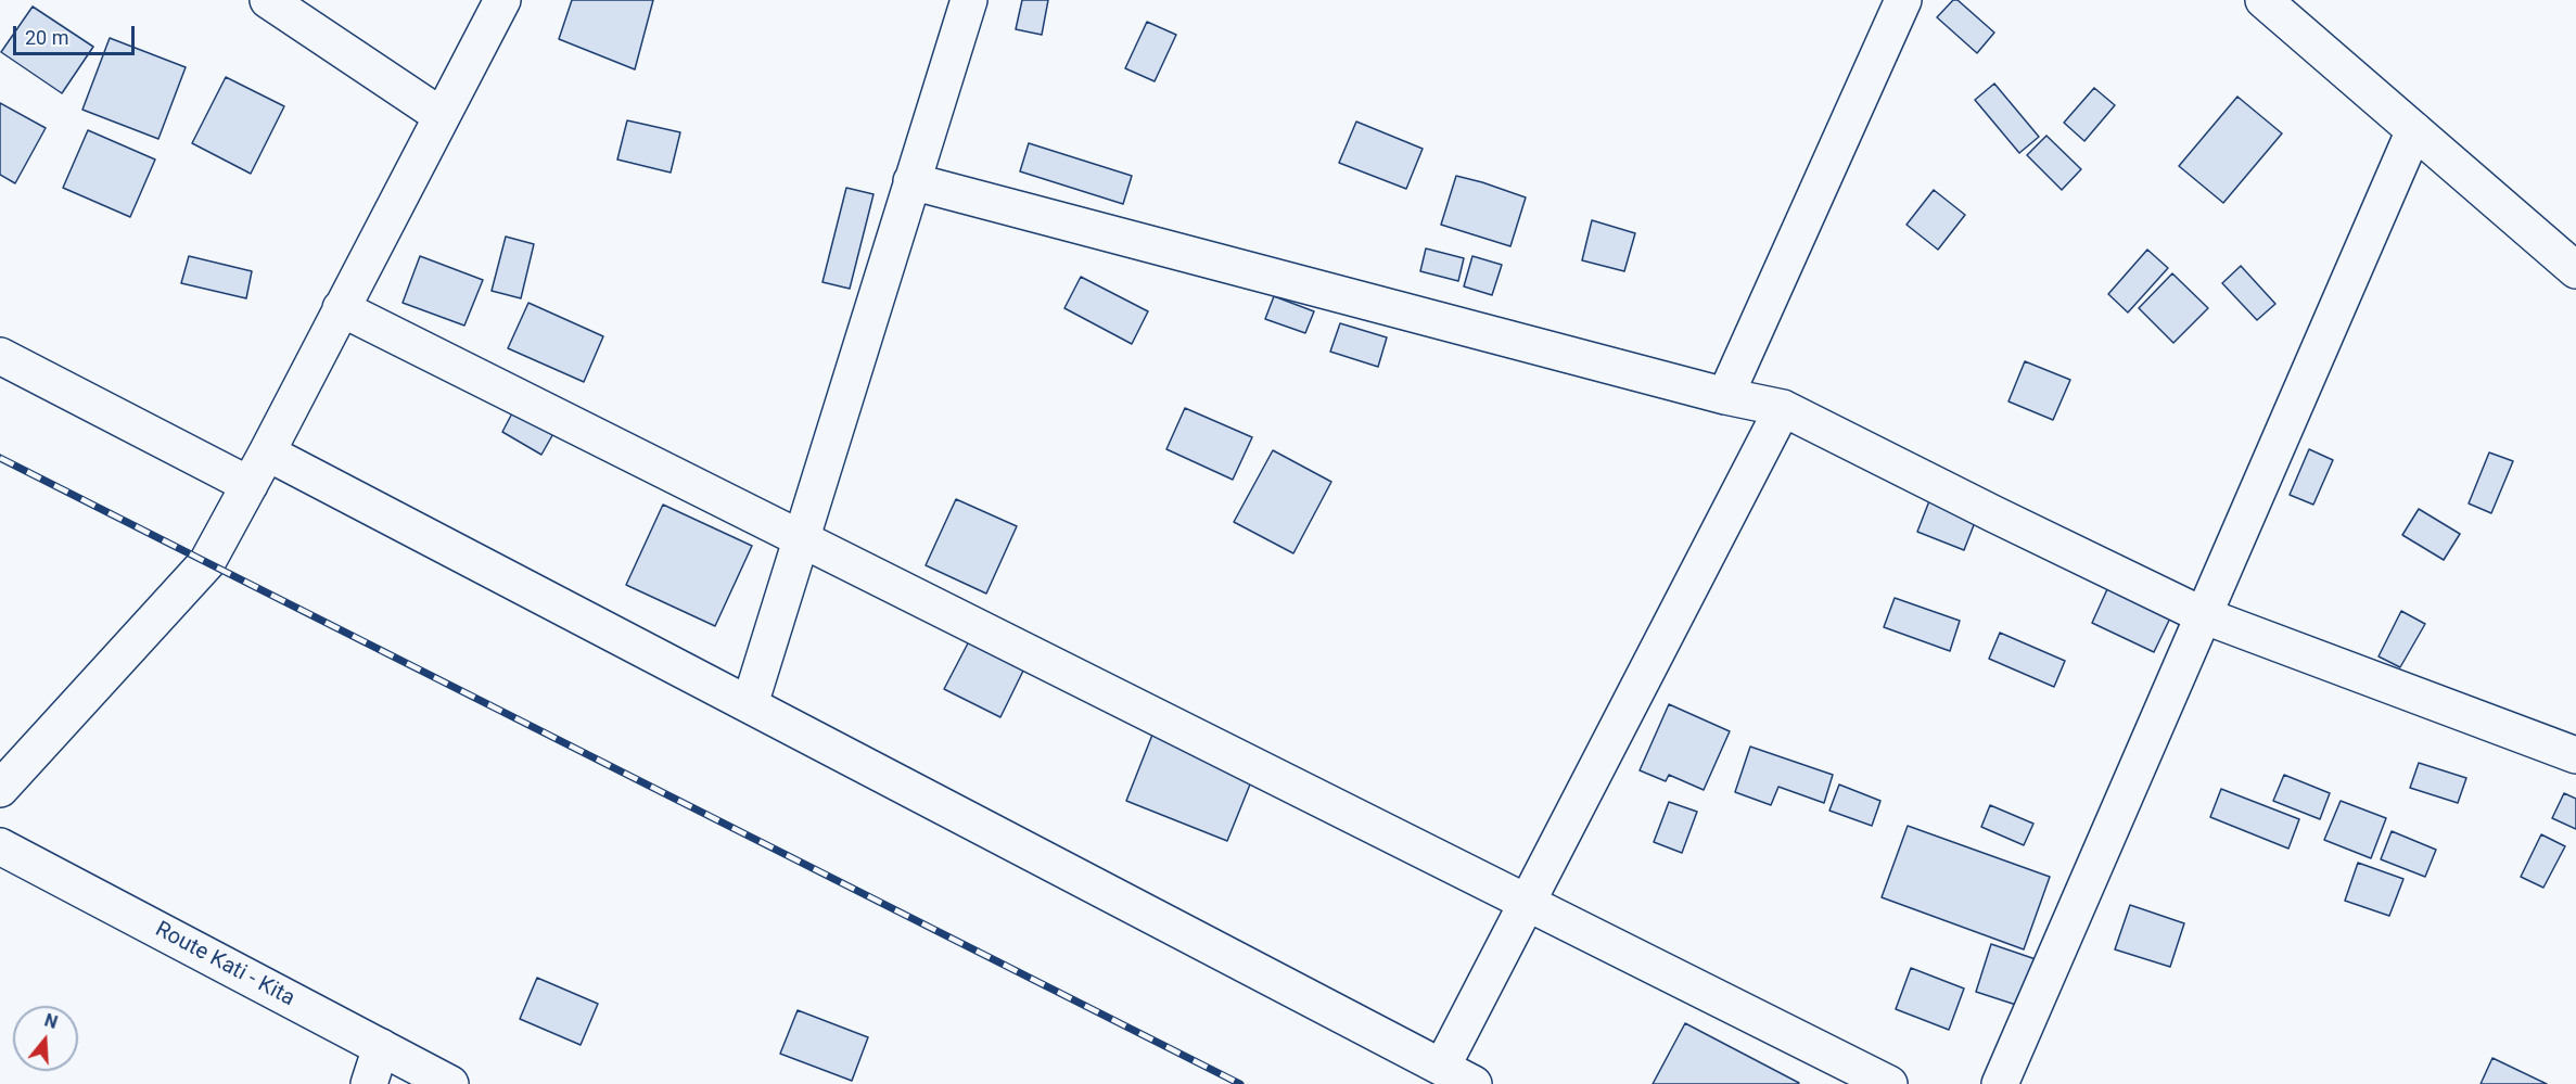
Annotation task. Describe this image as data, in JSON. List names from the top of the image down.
{
  "streets": {
    "street": ["Route Kati - Kita"]
  },
  "scale_bar": "20 m",
  "north": "top"
}
